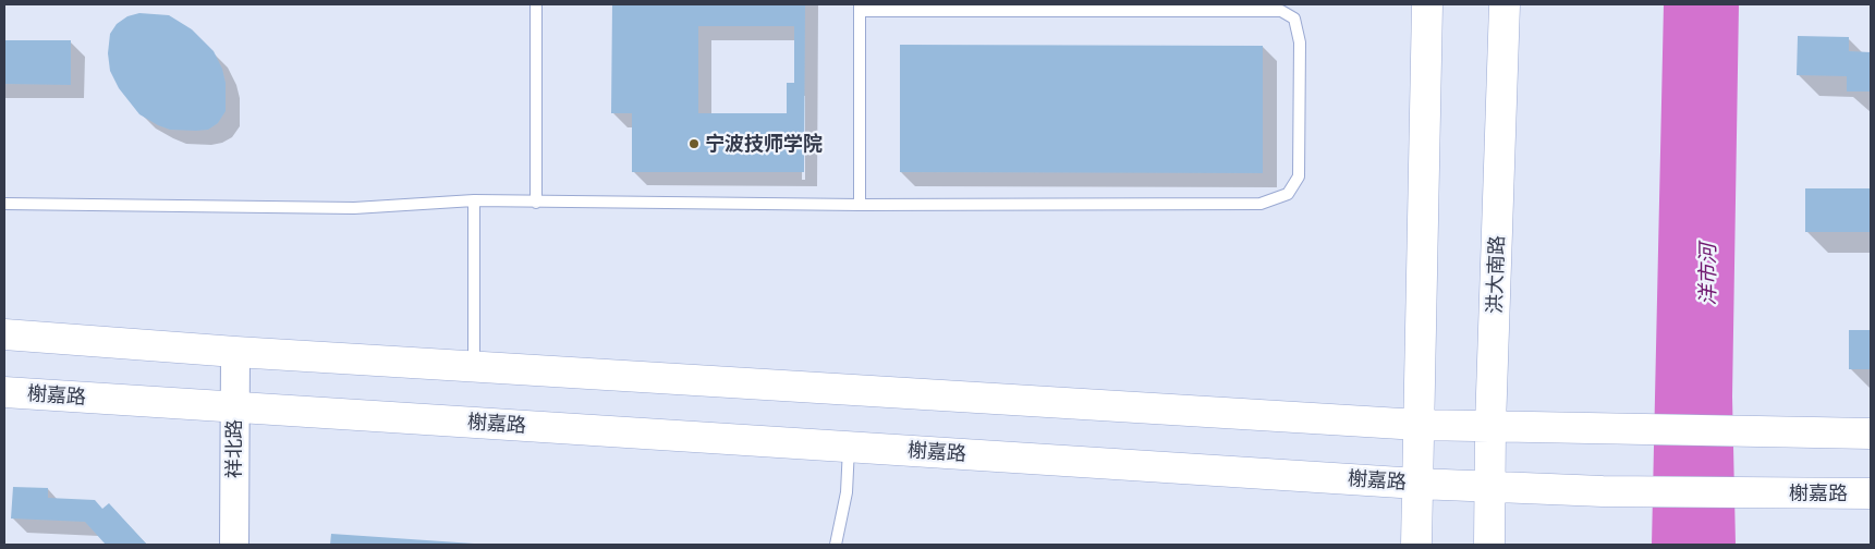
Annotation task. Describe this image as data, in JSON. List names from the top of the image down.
{
  "streets": {
    "main road": ["洪大南路", "榭嘉路"],
    "street": ["祥北路"]
  },
  "crossings": [
    ["洪大南路", "榭嘉路"],
    ["榭嘉路", "祥北路"]
  ],
  "water": ["洋市河"],
  "places": ["宁波技师学院"]
}
